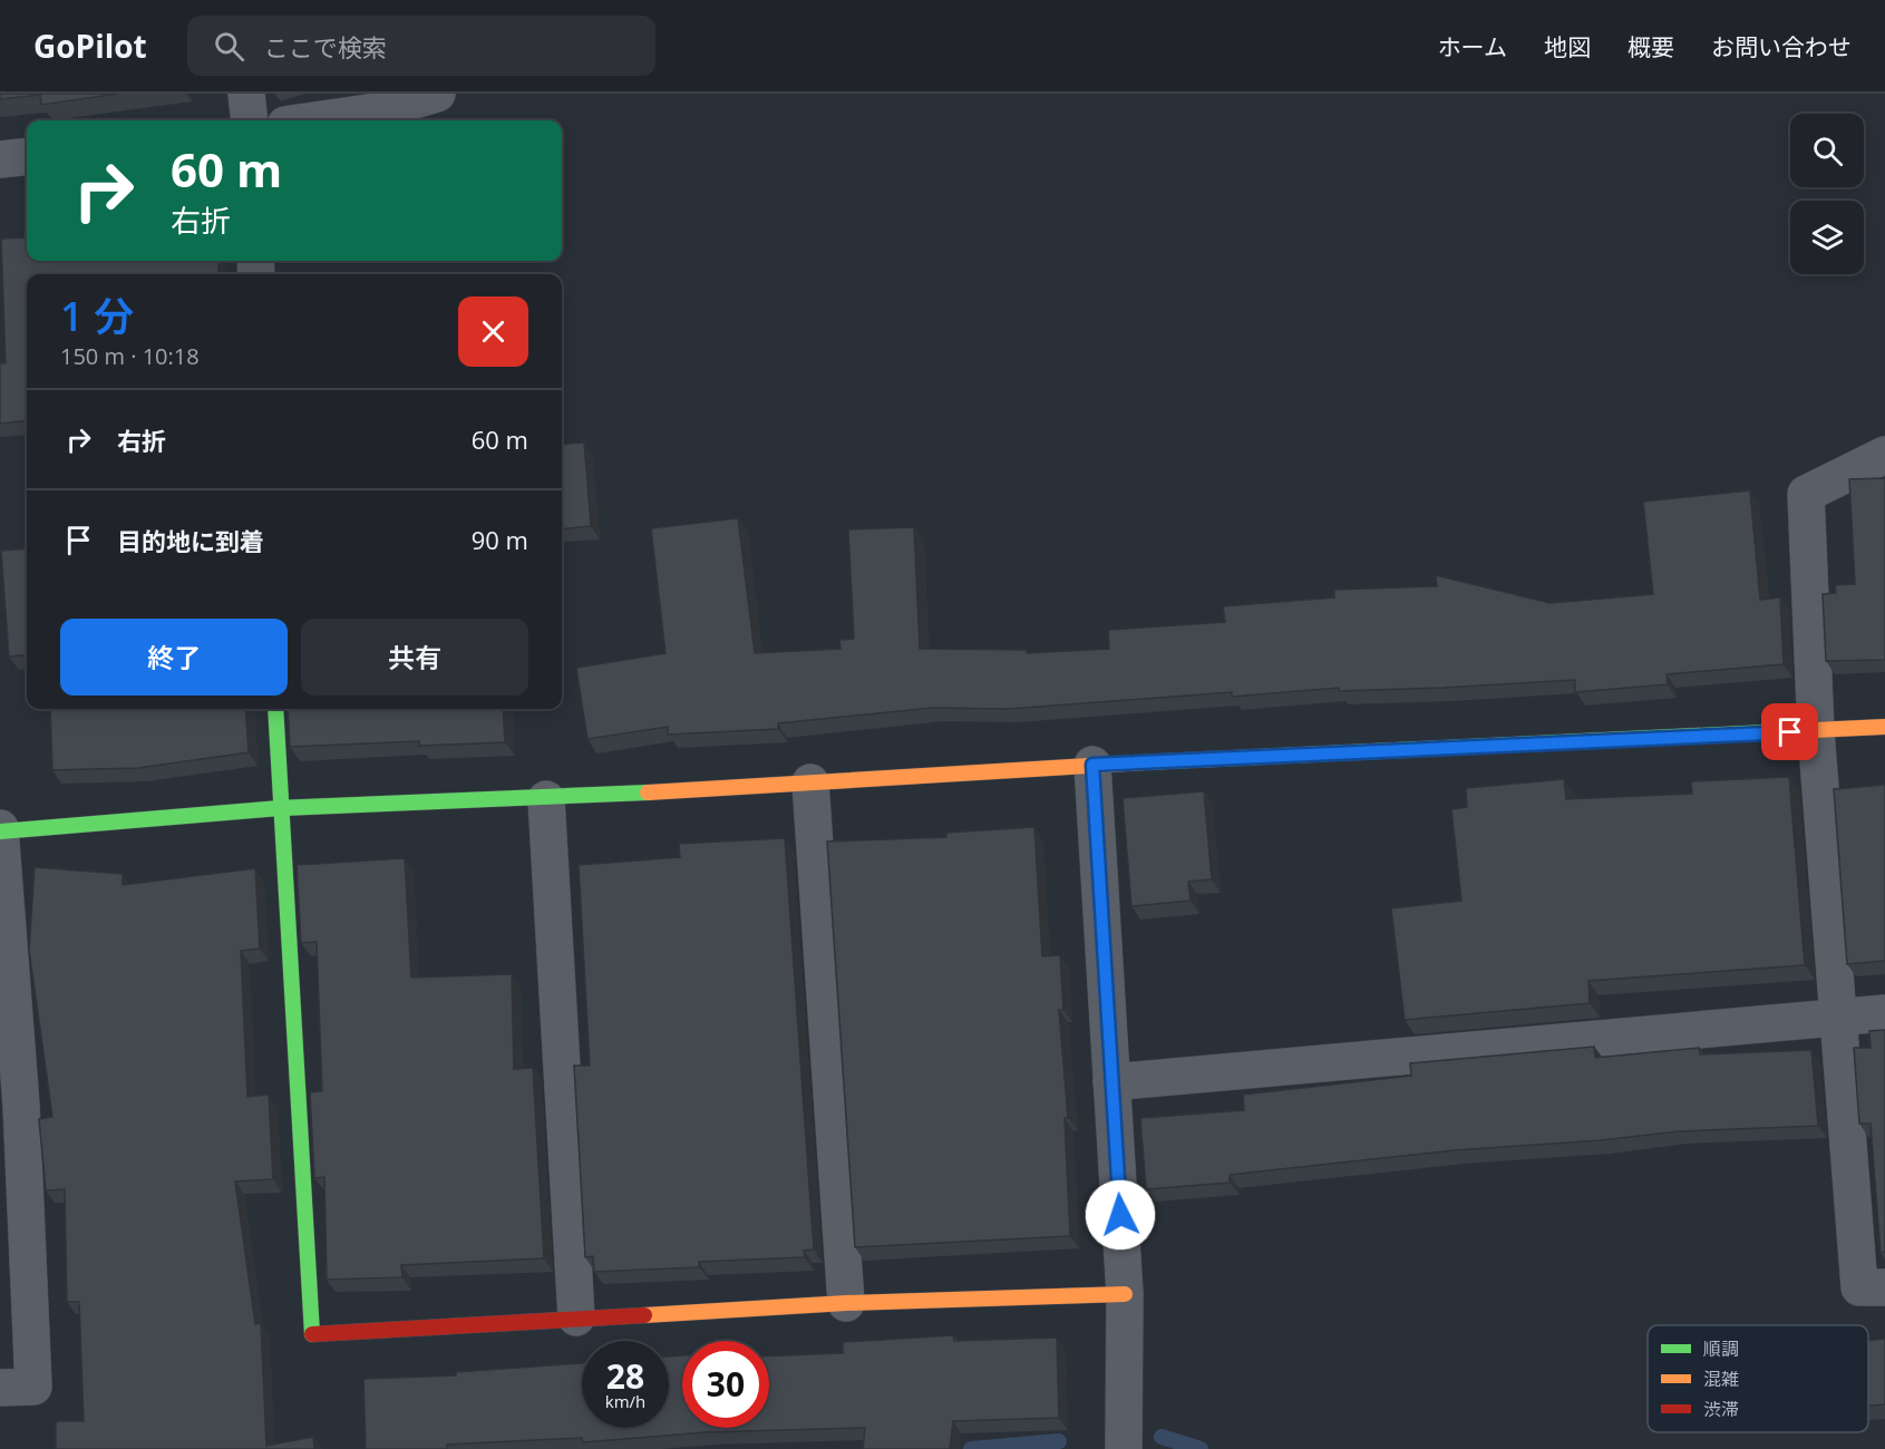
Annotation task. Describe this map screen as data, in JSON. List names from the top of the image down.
{
  "legend": ["順調", "混雑", "渋滞"],
  "page": {
    "header": "GoPilot",
    "search": "ここで検索",
    "nav": [
      "ホーム",
      "地図",
      "概要",
      "お問い合わせ"
    ],
    "turn": ["60 m", "右折"],
    "heading": ["1 分", "150 m · 10:18"],
    "list": [
      {
        "name": "右折",
        "value": "60 m"
      },
      {
        "name": "目的地に到着",
        "value": "90 m"
      }
    ],
    "buttons": ["終了", "共有"],
    "speed": "28 km/h",
    "limit": "30"
  }
}
